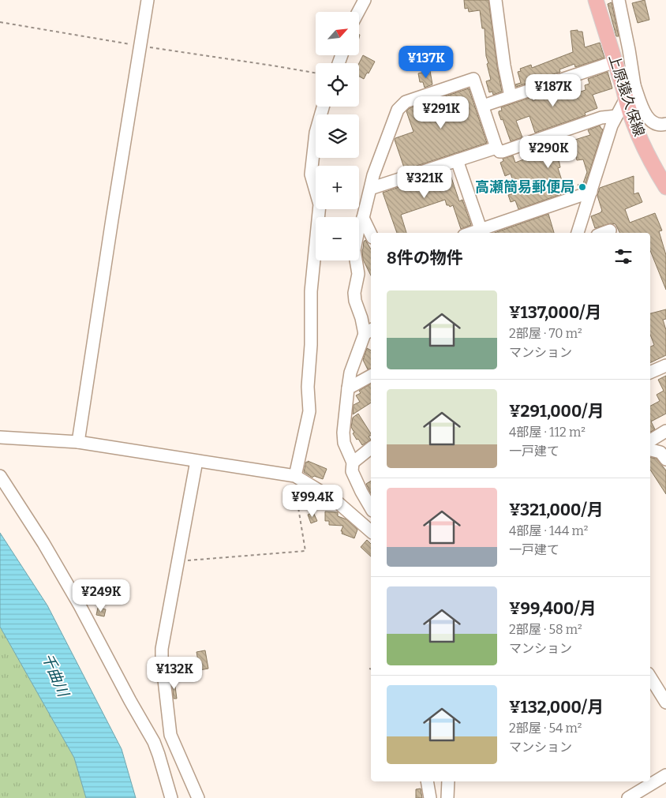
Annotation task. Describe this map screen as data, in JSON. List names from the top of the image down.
{
  "streets": {
    "main road": ["上原猿久保線"]
  },
  "water": ["千曲川"],
  "places": ["高瀬簡易郵便局"],
  "north": "top right",
  "page": {
    "map_buttons": ["+", "−"],
    "price": [
      "¥137K",
      "¥187K",
      "¥291K",
      "¥290K",
      "¥321K",
      "¥99.4K",
      "¥249K",
      "¥132K"
    ],
    "heading": "8件の物件",
    "list": [
      {
        "name": "¥137,000/月",
        "note": "2部屋 · 70 m² · マンション"
      },
      {
        "name": "¥291,000/月",
        "note": "4部屋 · 112 m² · 一戸建て"
      },
      {
        "name": "¥321,000/月",
        "note": "4部屋 · 144 m² · 一戸建て"
      },
      {
        "name": "¥99,400/月",
        "note": "2部屋 · 58 m² · マンション"
      },
      {
        "name": "¥132,000/月",
        "note": "2部屋 · 54 m² · マンション"
      }
    ]
  }
}
